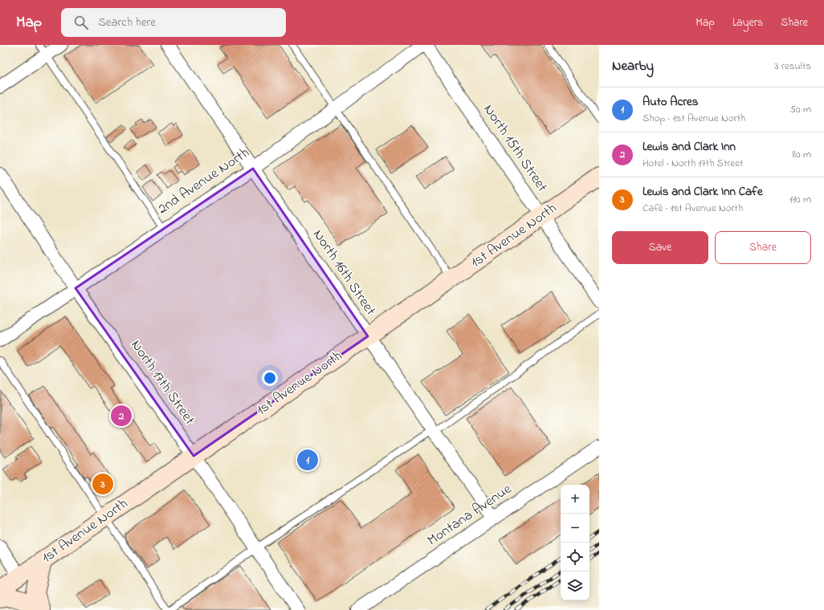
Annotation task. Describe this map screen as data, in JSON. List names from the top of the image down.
{
  "streets": {
    "main road": ["1st Avenue North"],
    "street": [
      "North 15th Street",
      "2nd Avenue North",
      "North 16th Street",
      "North 17th Street",
      "Montana Avenue"
    ]
  },
  "crossings": [
    ["North 15th Street", "1st Avenue North"],
    ["2nd Avenue North", "North 16th Street"],
    ["2nd Avenue North", "North 17th Street"],
    ["1st Avenue North", "North 16th Street"],
    ["1st Avenue North", "North 17th Street"],
    ["North 16th Street", "Montana Avenue"]
  ],
  "page": {
    "header": "Map",
    "search": "Search here",
    "nav": ["Map", "Layers", "Share"],
    "heading": ["Nearby", "3 results"],
    "list": [
      {
        "mark": "1",
        "name": "Auto Acres",
        "note": "Shop · 1st Avenue North",
        "value": "50 m"
      },
      {
        "mark": "2",
        "name": "Lewis and Clark Inn",
        "note": "Hotel · North 17th Street",
        "value": "80 m"
      },
      {
        "mark": "3",
        "name": "Lewis and Clark Inn Cafe",
        "note": "Café · 1st Avenue North",
        "value": "110 m"
      }
    ],
    "buttons": ["Save", "Share"],
    "pins": ["2", "1", "3"],
    "map_buttons": ["+", "−"]
  }
}
